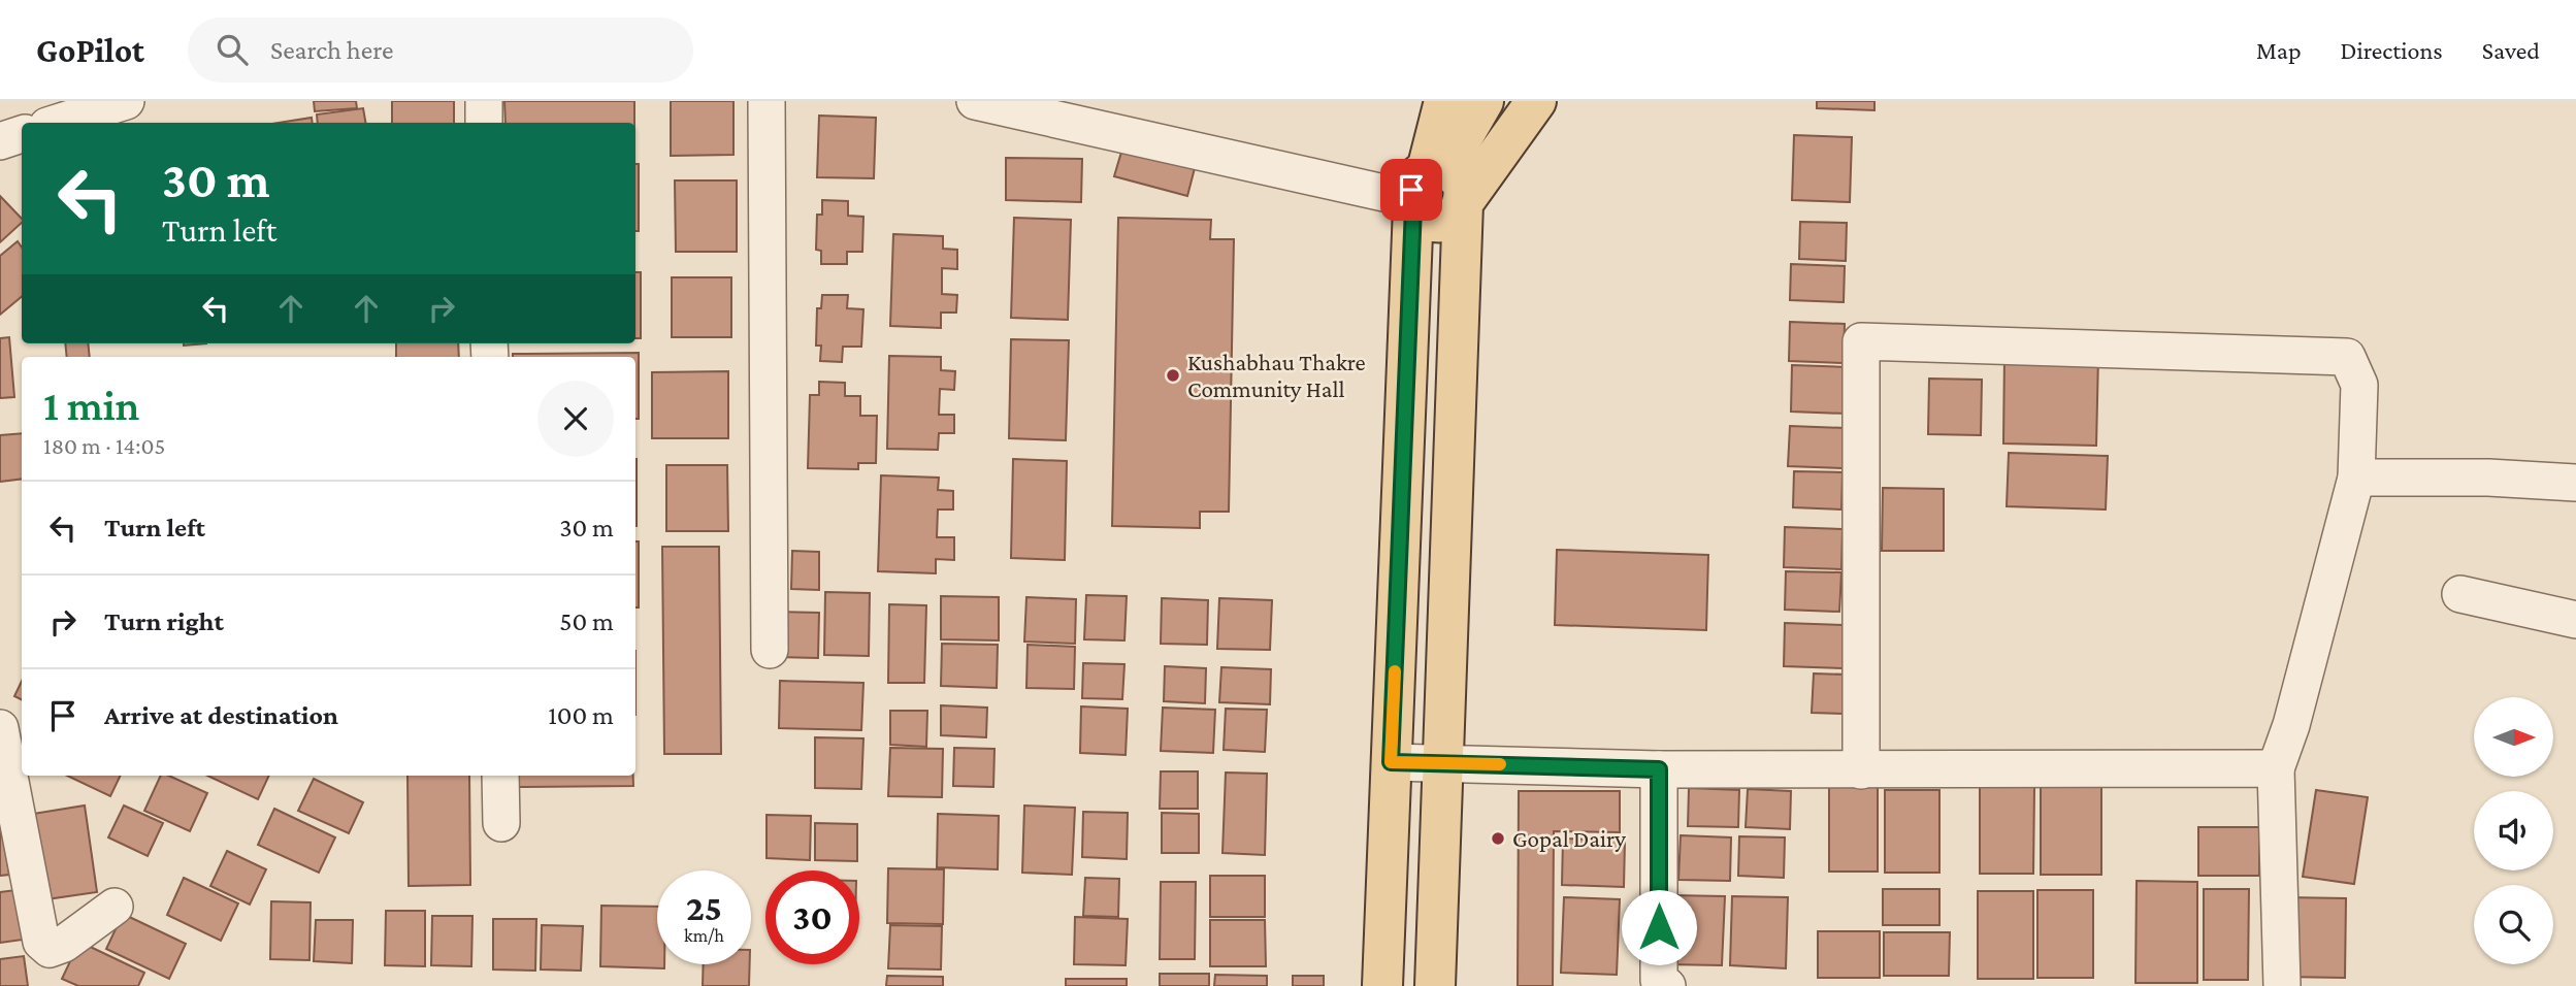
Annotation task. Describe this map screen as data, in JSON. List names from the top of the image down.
{
  "places": ["Kushabhau Thakre Community Hall", "Gopal Dairy"],
  "north": "right",
  "page": {
    "header": "GoPilot",
    "search": "Search here",
    "nav": ["Map", "Directions", "Saved"],
    "turn": ["30 m", "Turn left"],
    "heading": ["1 min", "180 m · 14:05"],
    "list": [
      {
        "name": "Turn left",
        "value": "30 m"
      },
      {
        "name": "Turn right",
        "value": "50 m"
      },
      {
        "name": "Arrive at destination",
        "value": "100 m"
      }
    ],
    "speed": "25 km/h",
    "limit": "30"
  }
}
